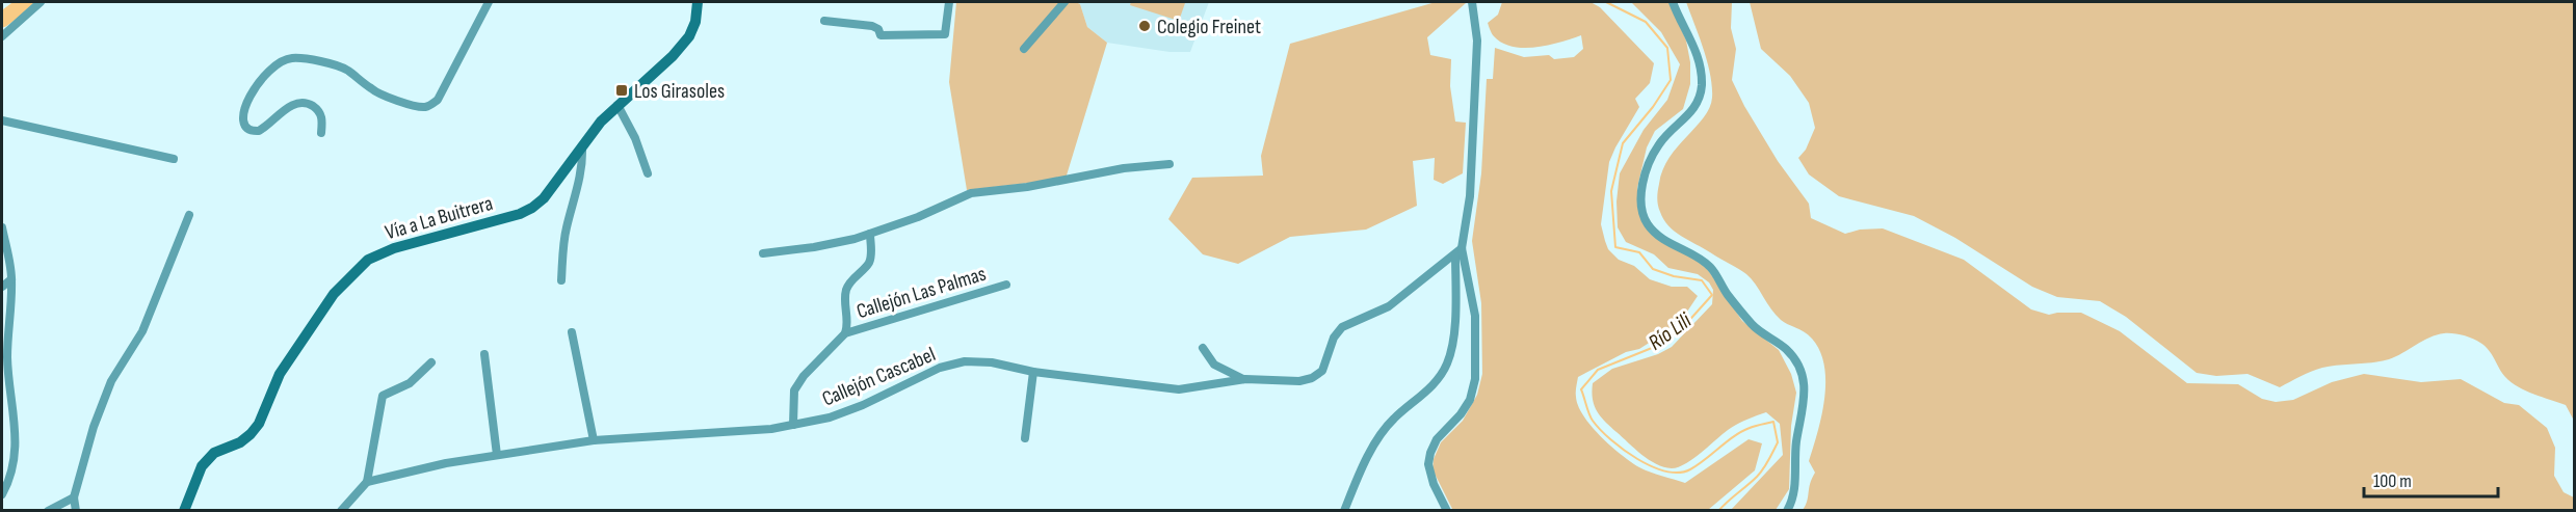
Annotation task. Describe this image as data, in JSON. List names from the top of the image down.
{
  "streets": {
    "street": ["Vía a La Buitrera", "Callejón Las Palmas", "Callejón Cascabel"]
  },
  "crossings": [
    ["Callejón Las Palmas", "Callejón Cascabel"]
  ],
  "water": ["Río Lili"],
  "places": {
    "other": ["Colegio Freinet"],
    "transit": ["Los Girasoles"]
  },
  "scale_bar": "100 m"
}
